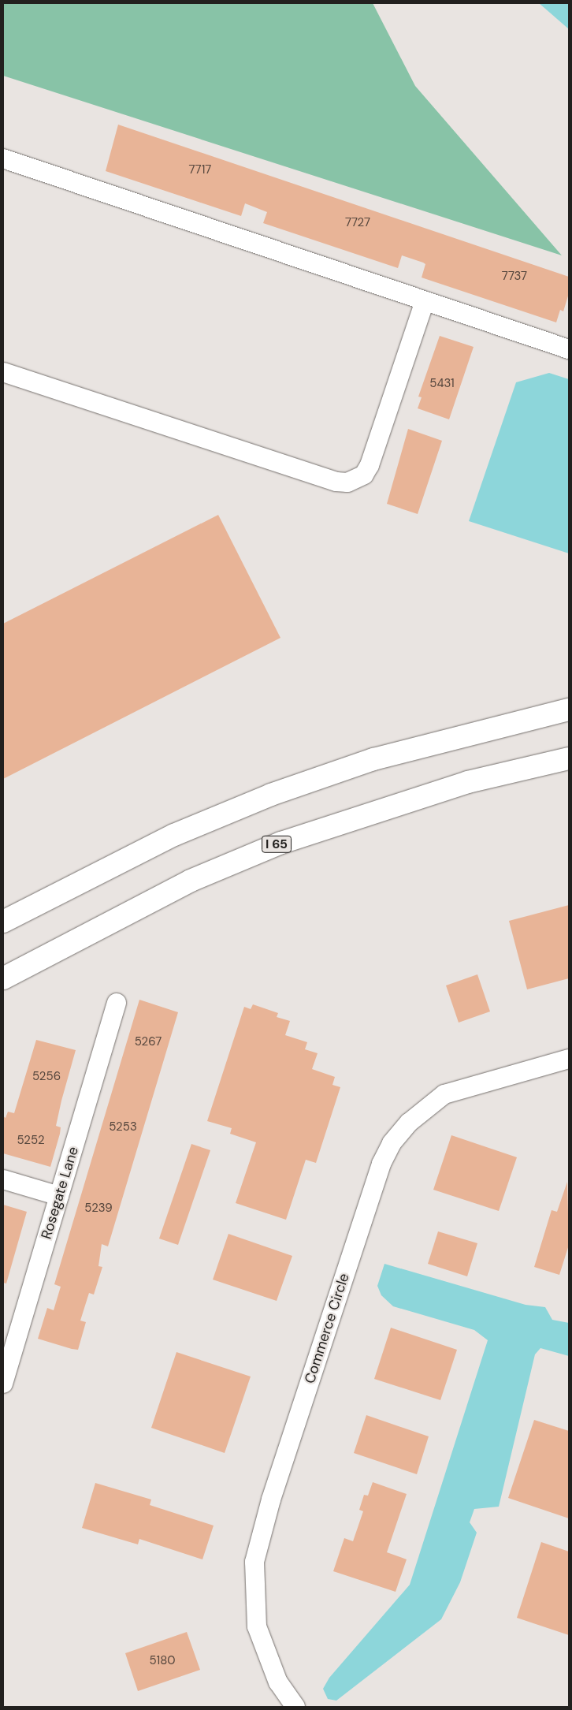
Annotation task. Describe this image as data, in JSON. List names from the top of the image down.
{
  "streets": {
    "highway": ["I 65"],
    "street": ["Rosegate Lane", "Commerce Circle"]
  },
  "house_numbers": [
    "7717",
    "7727",
    "7737",
    "5431",
    "5267",
    "5256",
    "5253",
    "5252",
    "5239",
    "5180"
  ]
}
